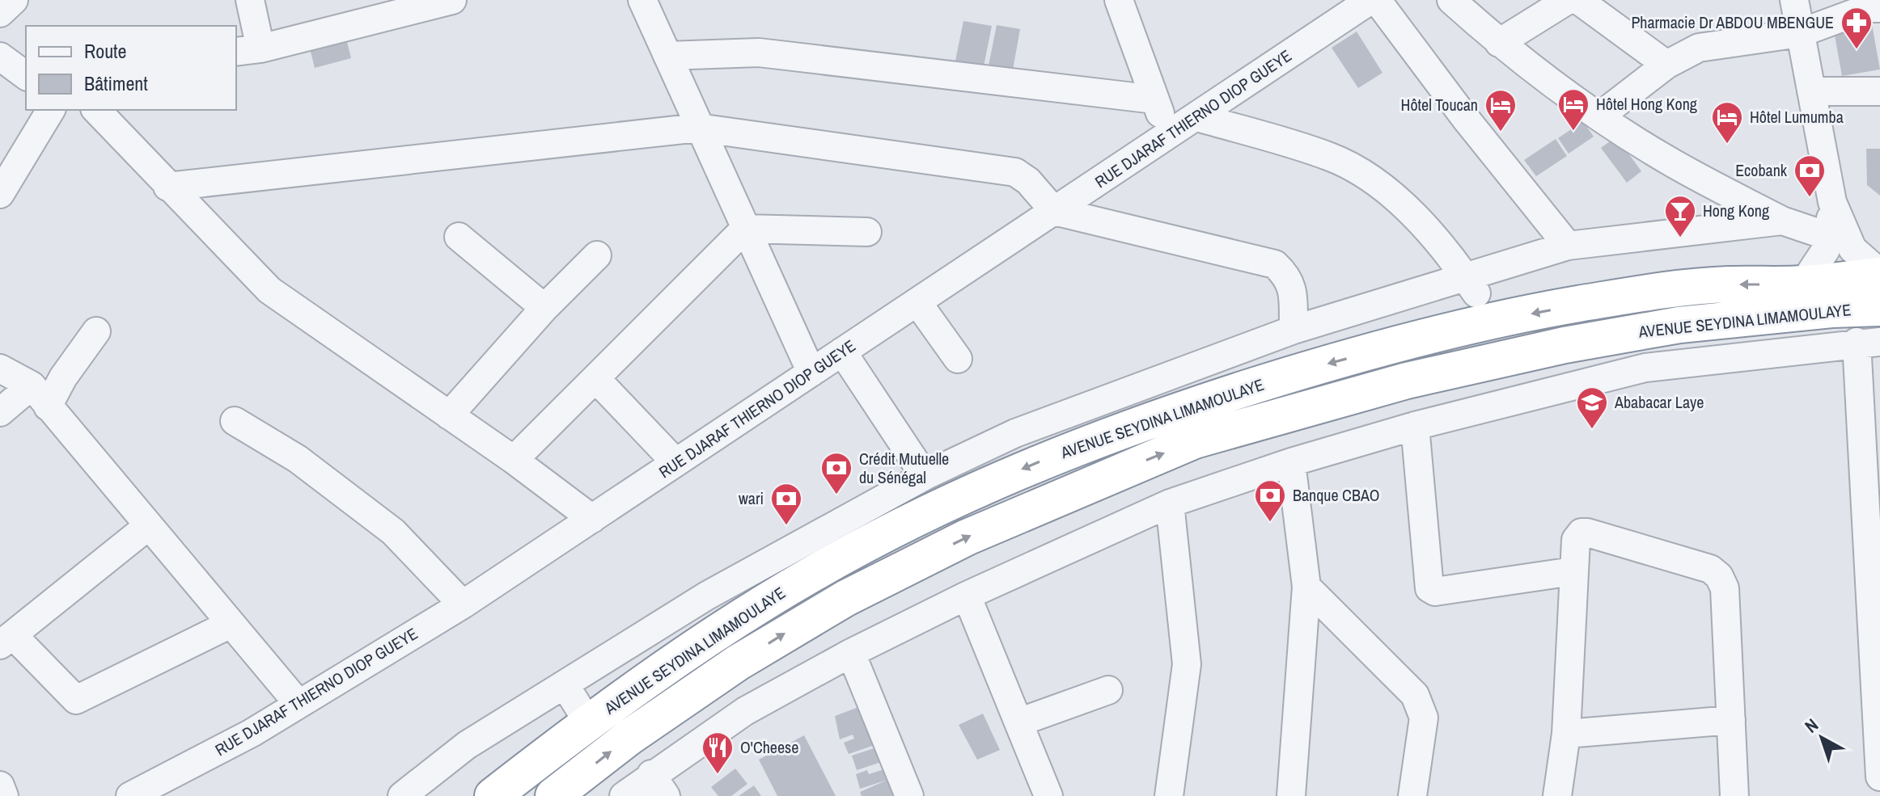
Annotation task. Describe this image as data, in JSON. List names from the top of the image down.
{
  "streets": {
    "highway": ["AVENUE SEYDINA LIMAMOULAYE"],
    "street": ["RUE DJARAF THIERNO DIOP GUEYE"]
  },
  "places": {
    "pharmacy": ["Pharmacie Dr ABDOU MBENGUE"],
    "hotel": ["Hôtel Hong Kong", "Hôtel Toucan", "Hôtel Lumumba"],
    "bank": [
      "Ecobank",
      "Crédit Mutuelle du Sénégal",
      "Banque CBAO",
      "wari"
    ],
    "bar": ["Hong Kong"],
    "school or university": ["Ababacar Laye"],
    "restaurant": ["O'Cheese"]
  },
  "legend": ["Route", "Bâtiment"],
  "north": "top left"
}
